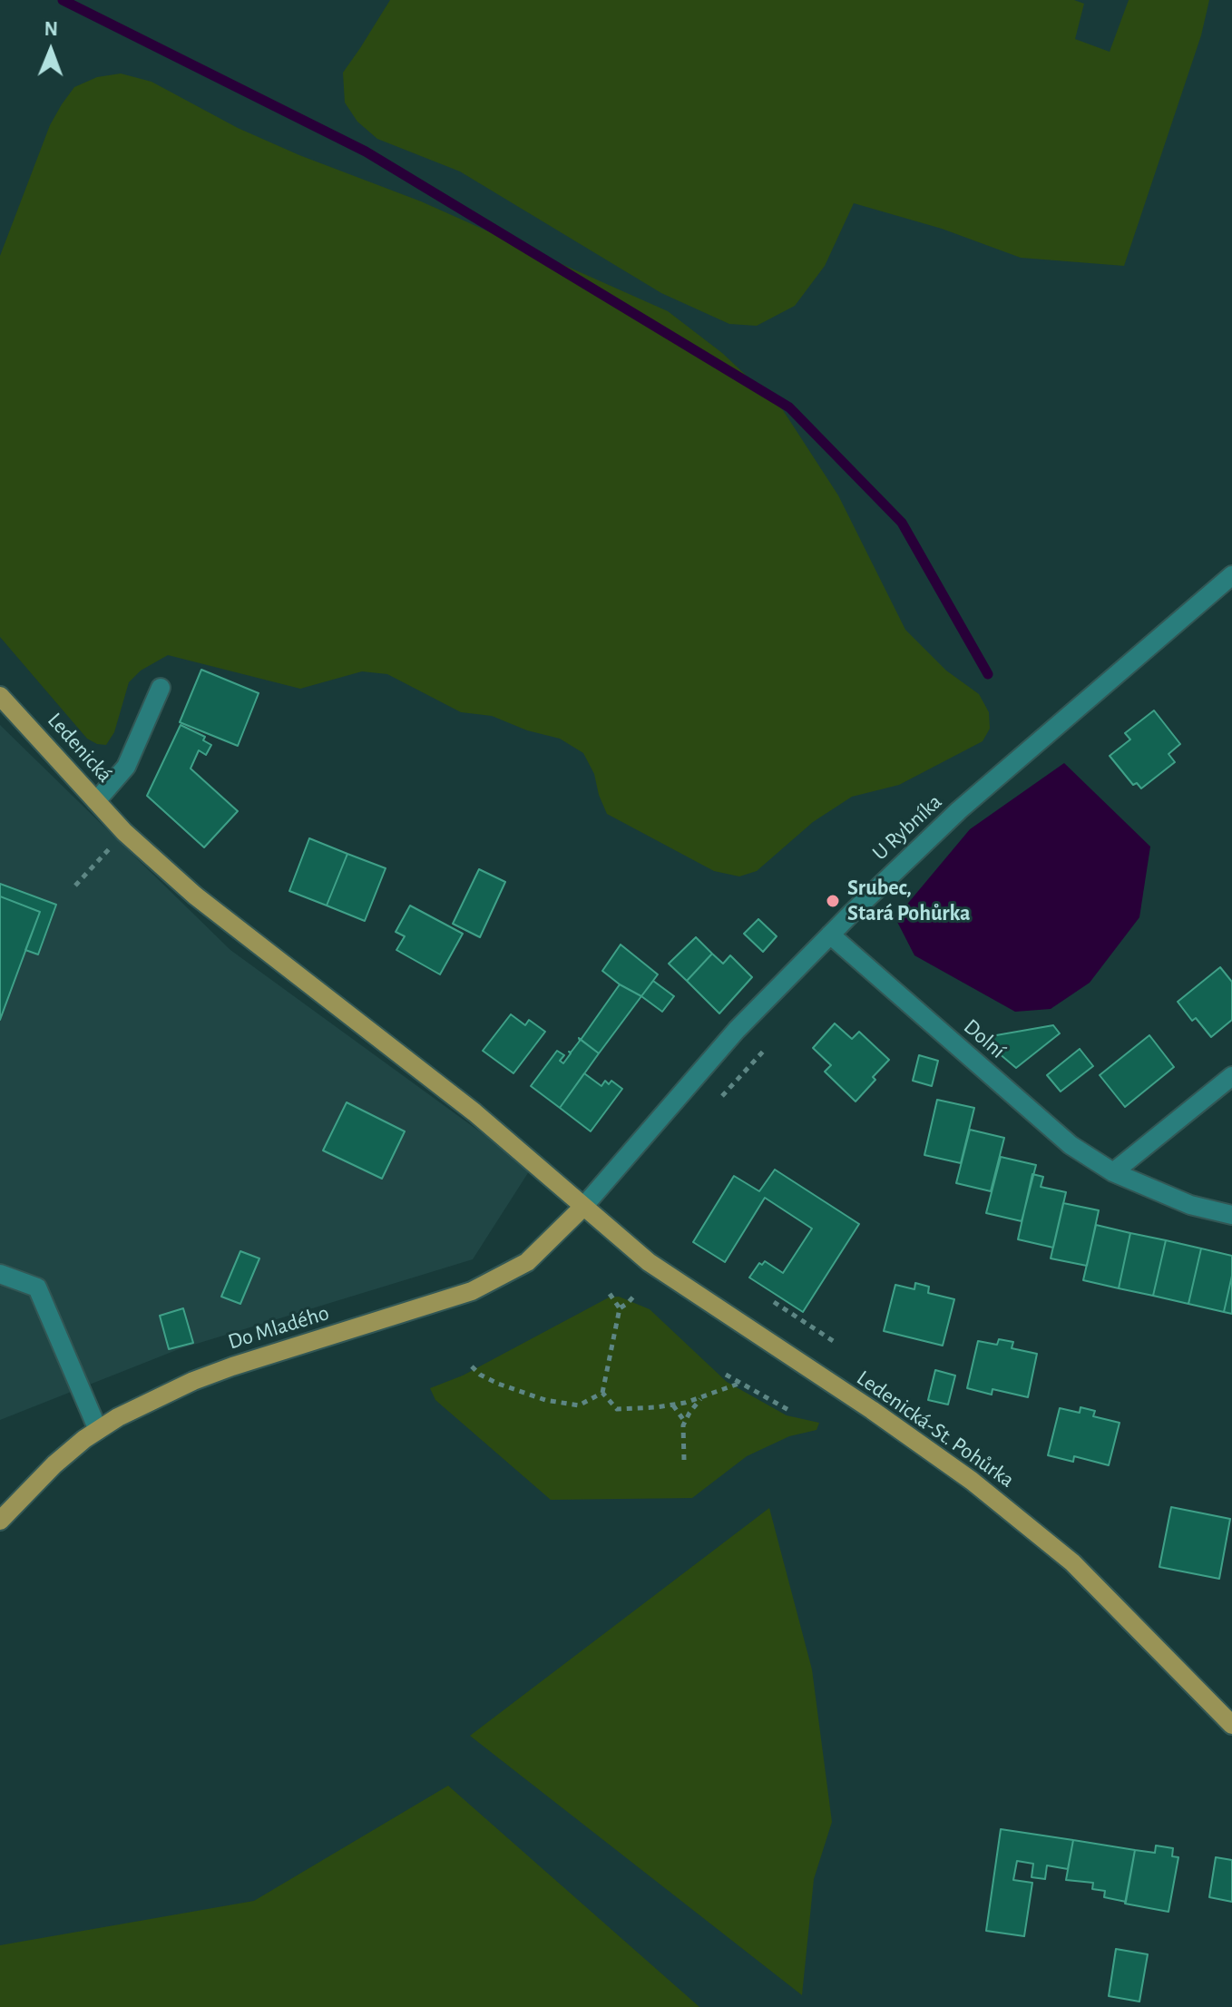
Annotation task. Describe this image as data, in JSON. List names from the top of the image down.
{
  "streets": {
    "main road": ["Ledenická", "Do Mladého", "Ledenická-St. Pohůrka"],
    "street": ["U Rybníka", "Dolní"]
  },
  "crossings": [
    ["Ledenická", "U Rybníka"],
    ["Ledenická", "Do Mladého"],
    ["Ledenická", "Ledenická-St. Pohůrka"],
    ["U Rybníka", "Dolní"],
    ["U Rybníka", "Do Mladého"],
    ["U Rybníka", "Ledenická-St. Pohůrka"],
    ["Do Mladého", "Ledenická-St. Pohůrka"]
  ],
  "places": ["Srubec, Stará Pohůrka"],
  "north": "top"
}
